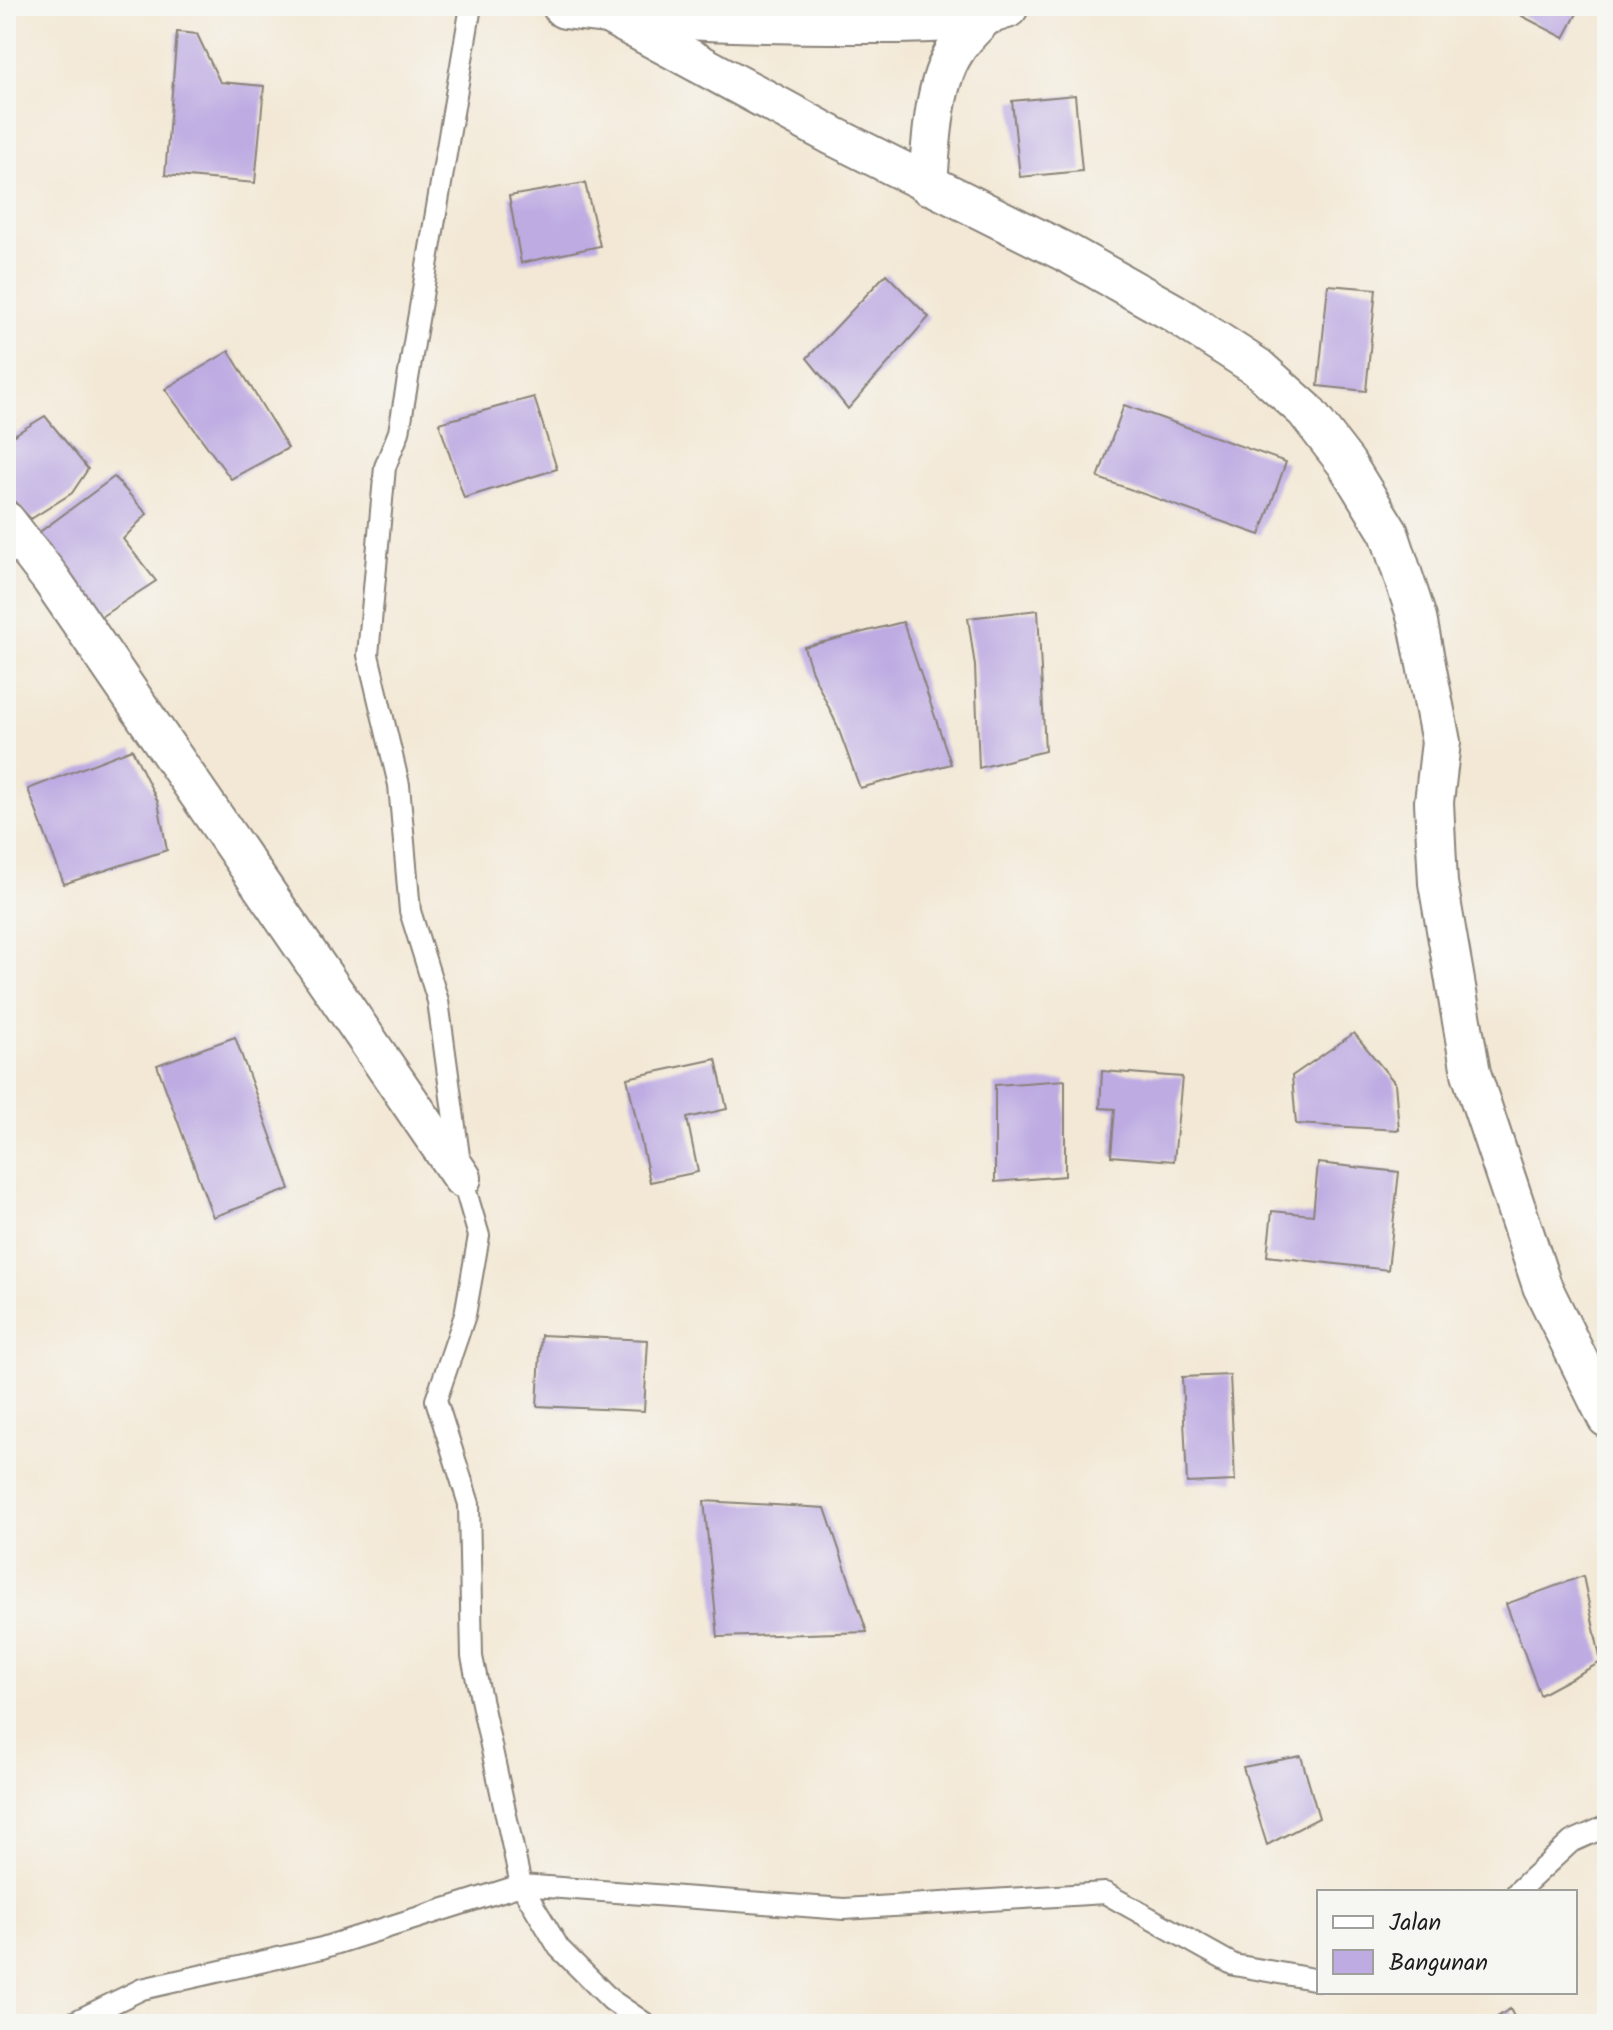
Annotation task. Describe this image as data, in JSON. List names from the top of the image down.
{
  "legend": ["Jalan", "Bangunan"]
}
